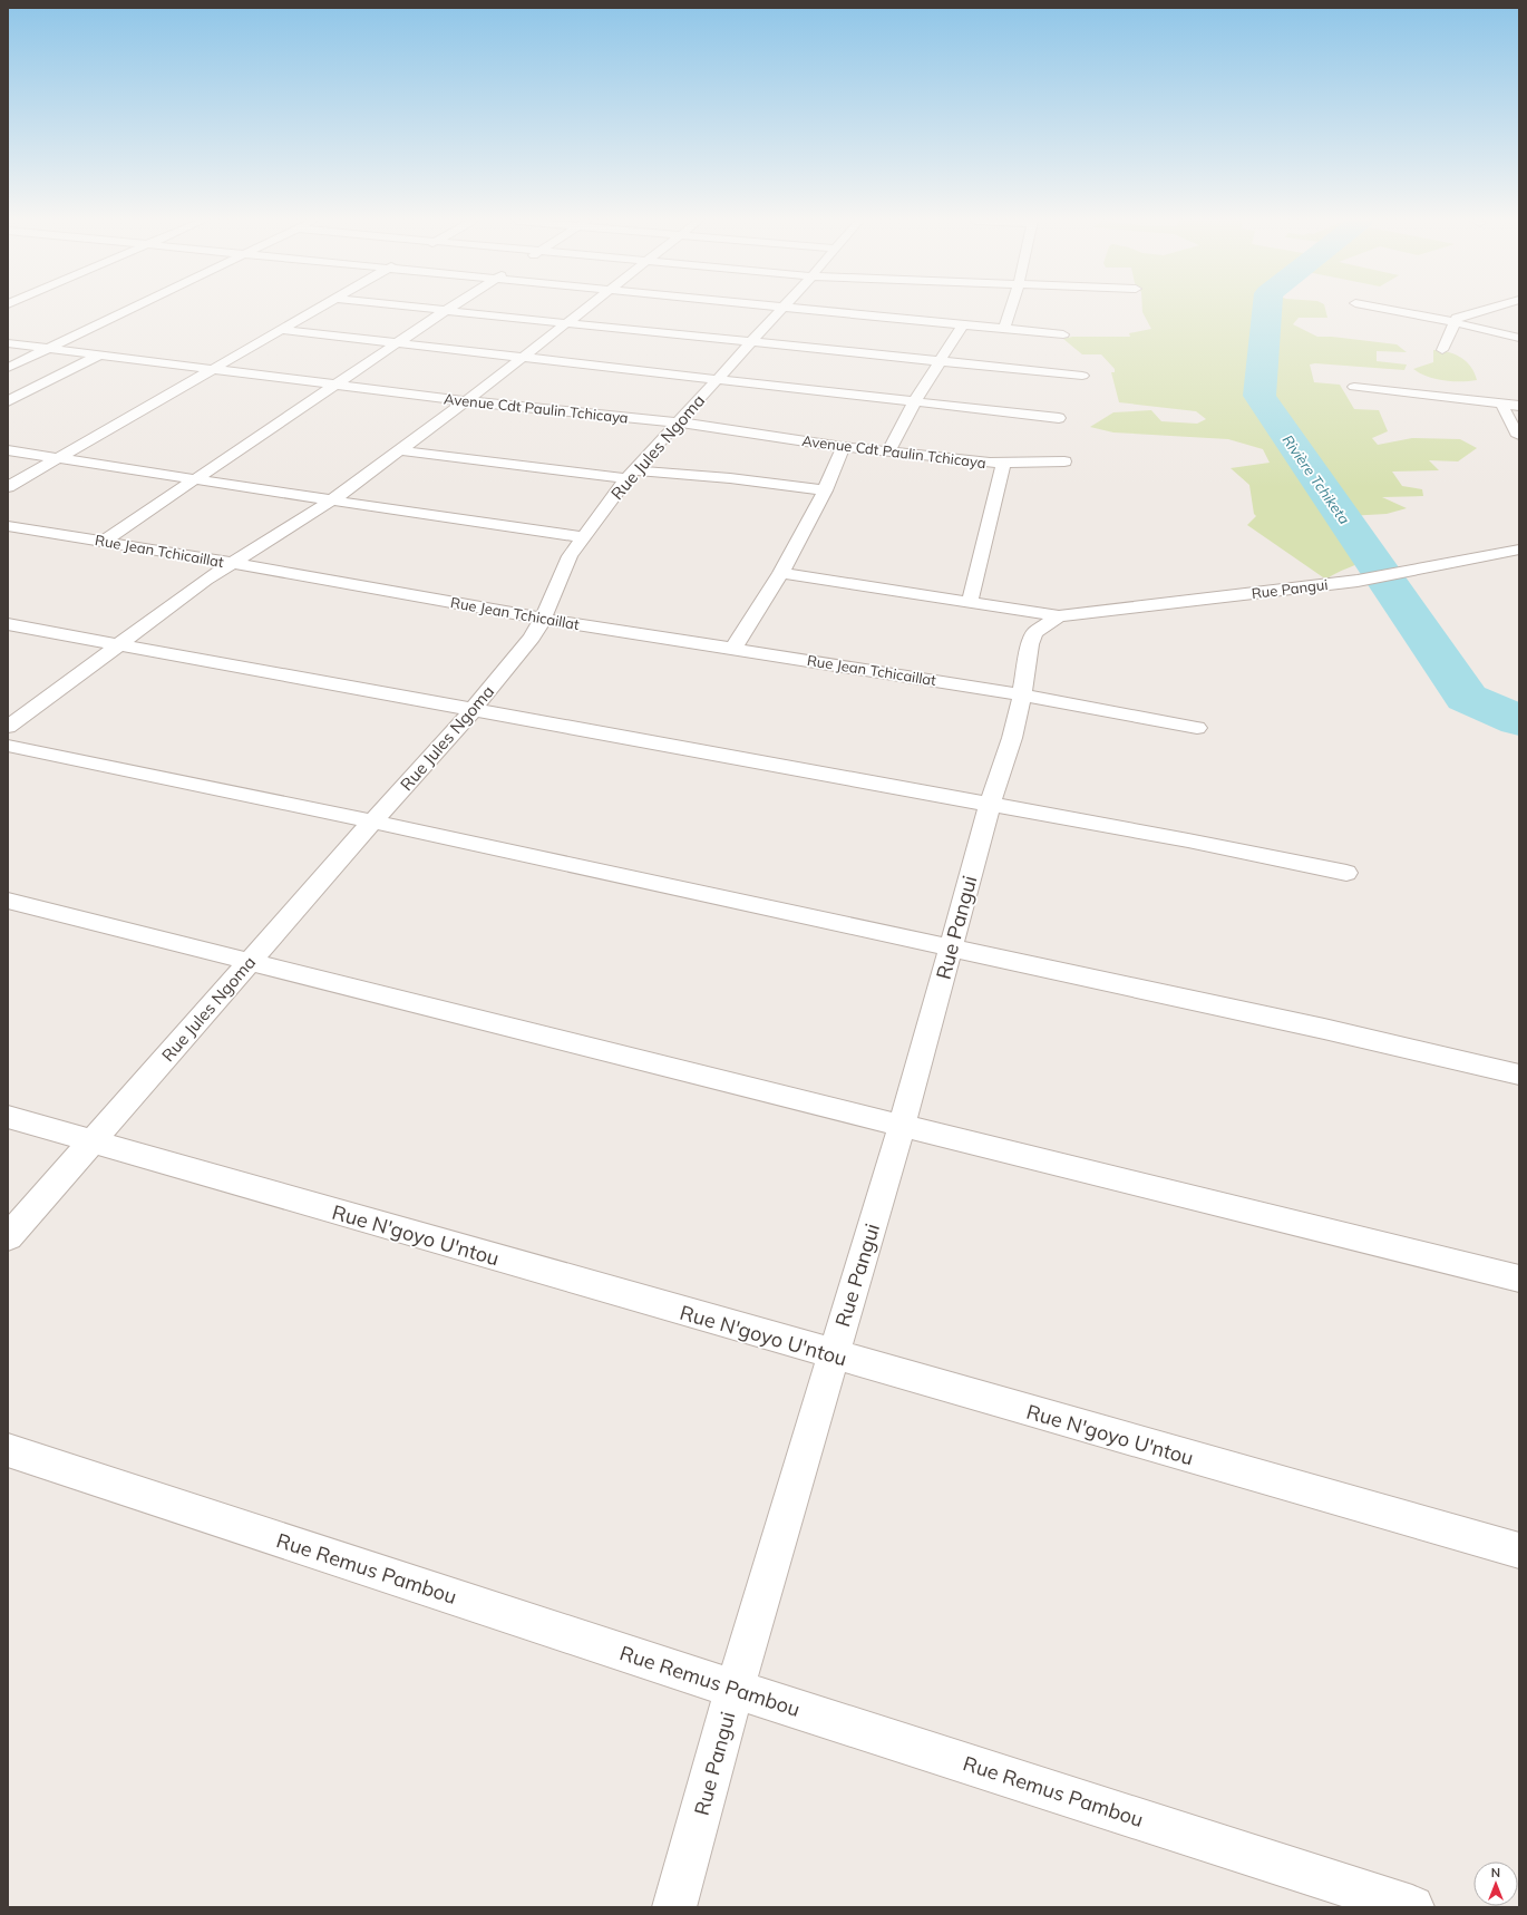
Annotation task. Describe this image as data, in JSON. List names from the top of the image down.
{
  "streets": {
    "street": [
      "Avenue Cdt Paulin Tchicaya",
      "Rue Jules Ngoma",
      "Rue Jean Tchicaillat",
      "Rue Pangui",
      "Rue N'goyo U'ntou",
      "Rue Remus Pambou"
    ]
  },
  "crossings": [
    ["Avenue Cdt Paulin Tchicaya", "Rue Jules Ngoma"],
    ["Rue Jules Ngoma", "Rue Jean Tchicaillat"],
    ["Rue Jules Ngoma", "Rue N'goyo U'ntou"],
    ["Rue Jean Tchicaillat", "Rue Pangui"],
    ["Rue Pangui", "Rue N'goyo U'ntou"],
    ["Rue Pangui", "Rue Remus Pambou"]
  ],
  "water": ["Rivière Tchiketa"],
  "north": "top"
}
